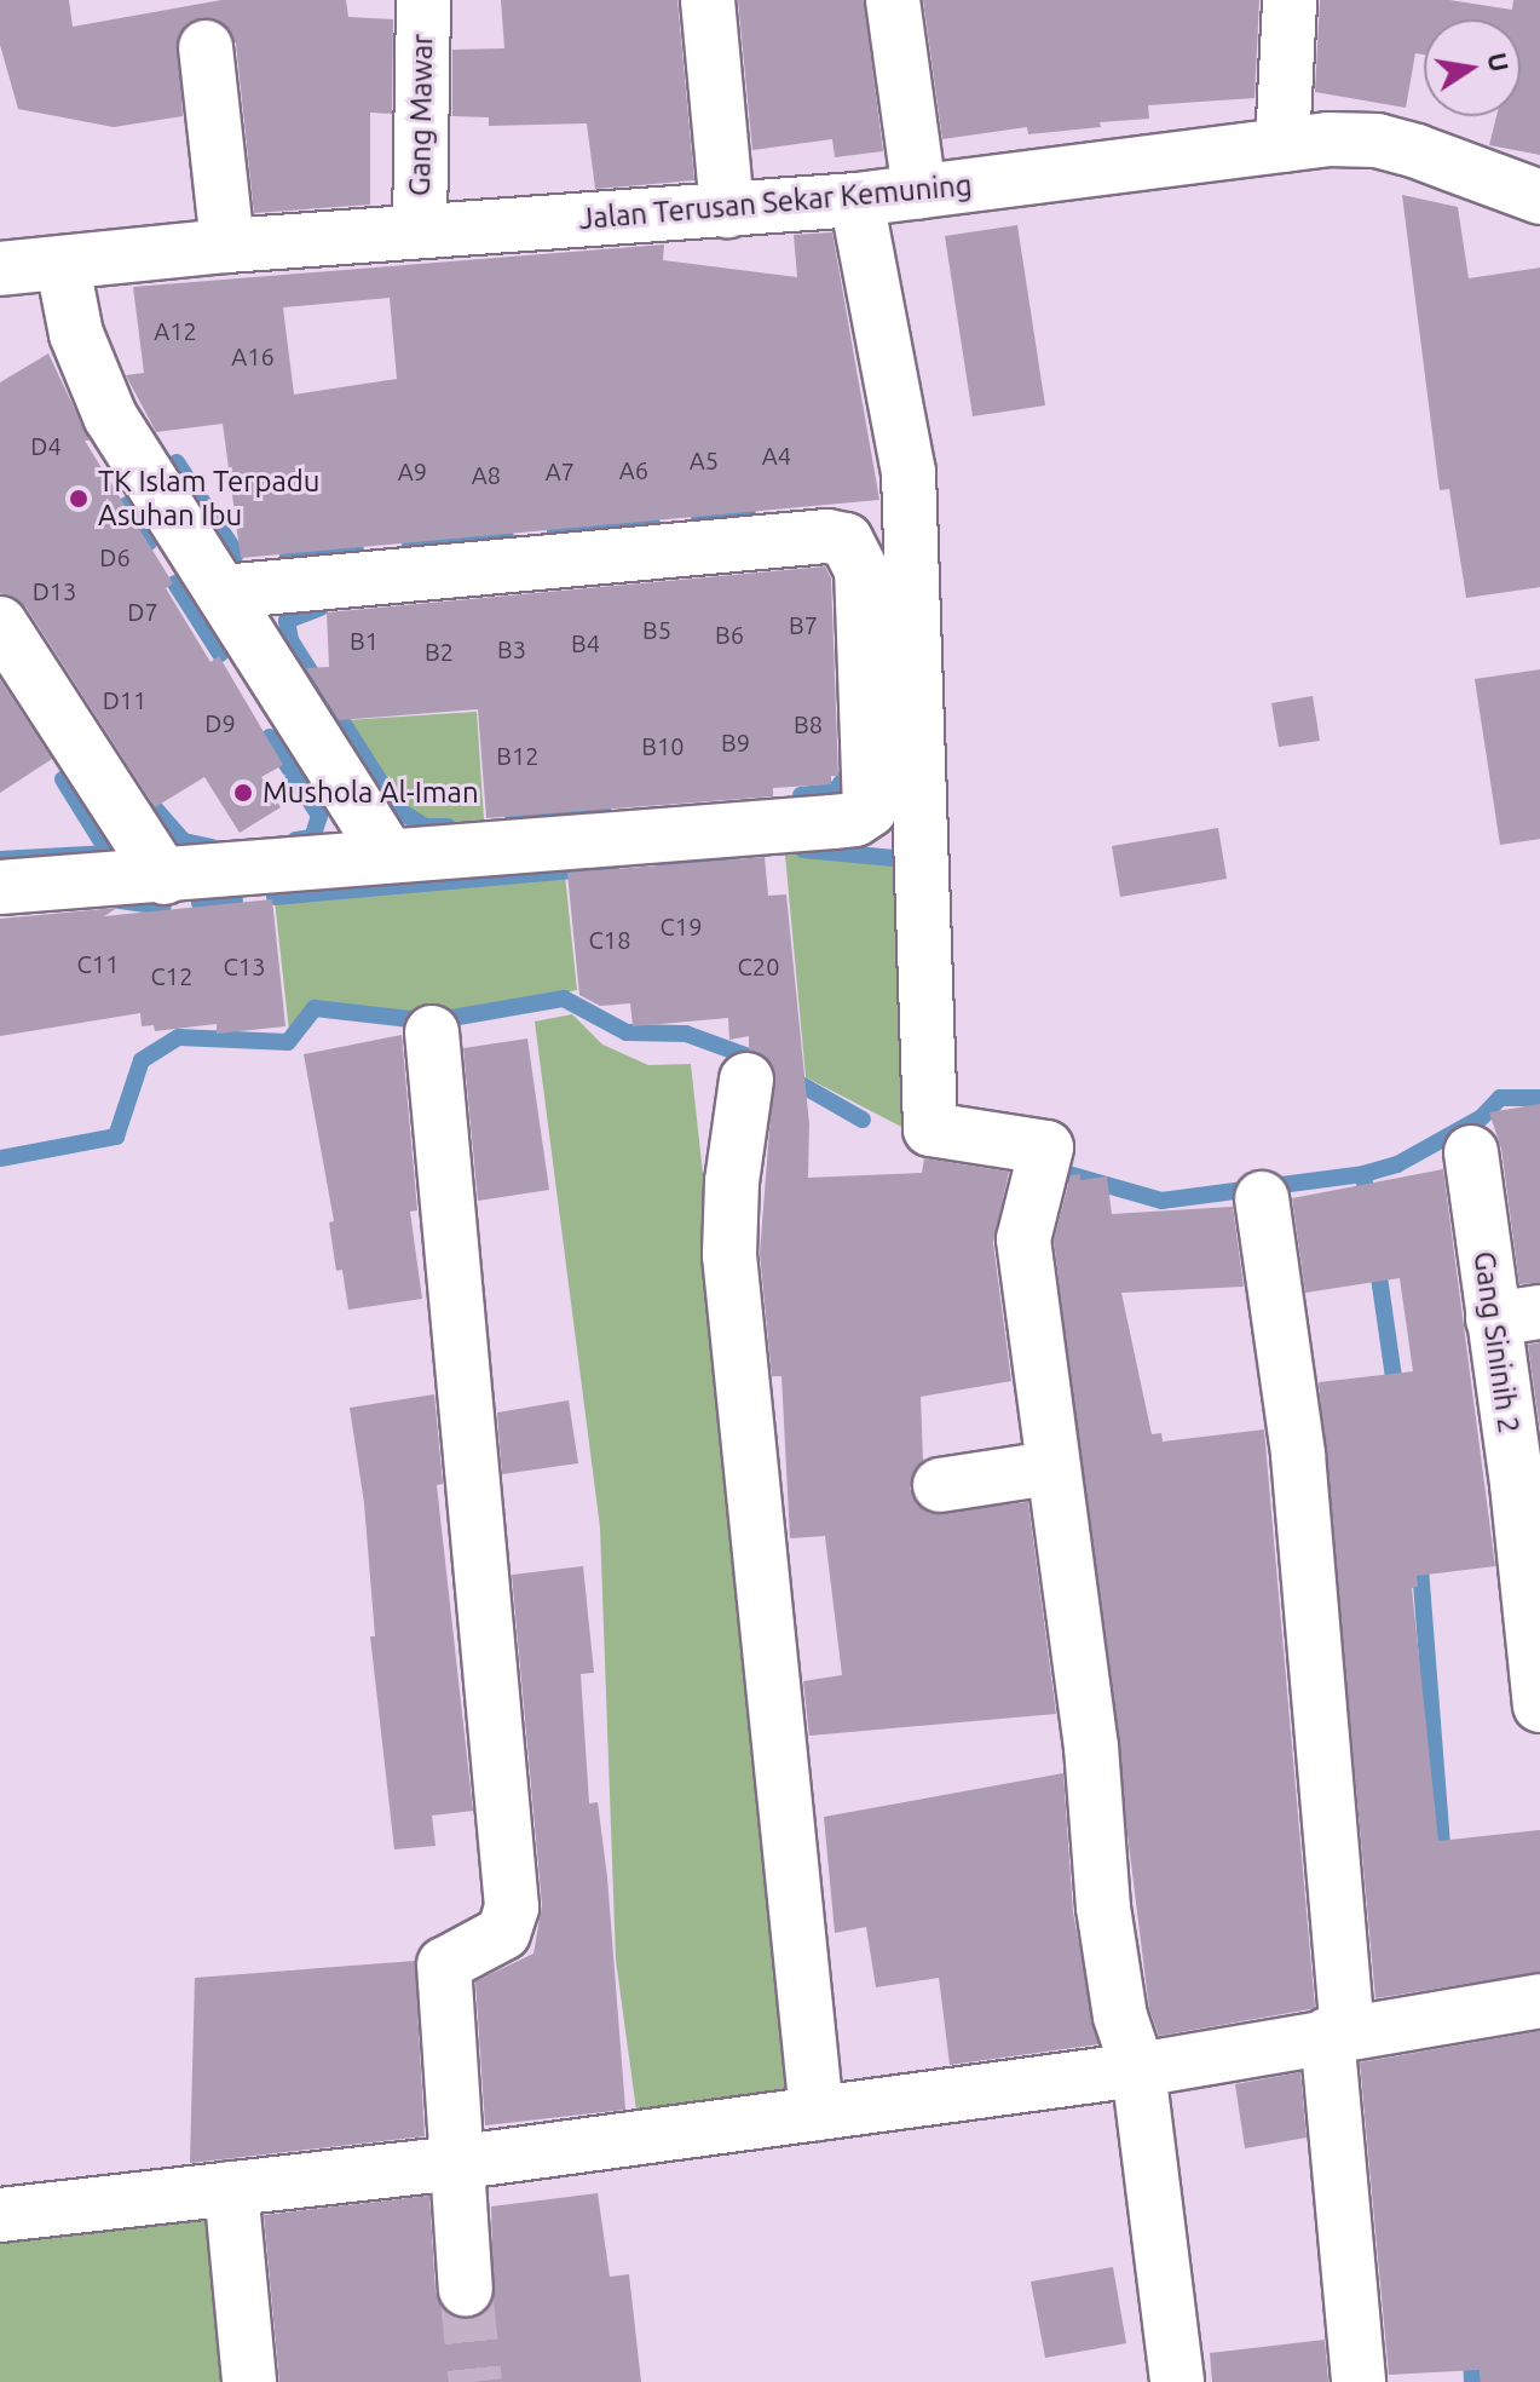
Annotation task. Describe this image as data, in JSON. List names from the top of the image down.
{
  "streets": {
    "street": ["Gang Mawar", "Jalan Terusan Sekar Kemuning", "Gang Sininih 2"]
  },
  "crossings": [
    ["Gang Mawar", "Jalan Terusan Sekar Kemuning"]
  ],
  "places": ["TK Islam Terpadu Asuhan Ibu", "Mushola Al-Iman"],
  "house_numbers": [
    "A12",
    "A16",
    "D4",
    "A4",
    "A5",
    "A6",
    "A9",
    "A7",
    "A8",
    "D6",
    "D13",
    "D7",
    "B7",
    "B5",
    "B6",
    "B1",
    "B4",
    "B3",
    "B2",
    "D11",
    "D9",
    "B8",
    "B9",
    "B10",
    "B12",
    "C19",
    "C18",
    "C11",
    "C13",
    "C20",
    "C12"
  ],
  "north": "right"
}
